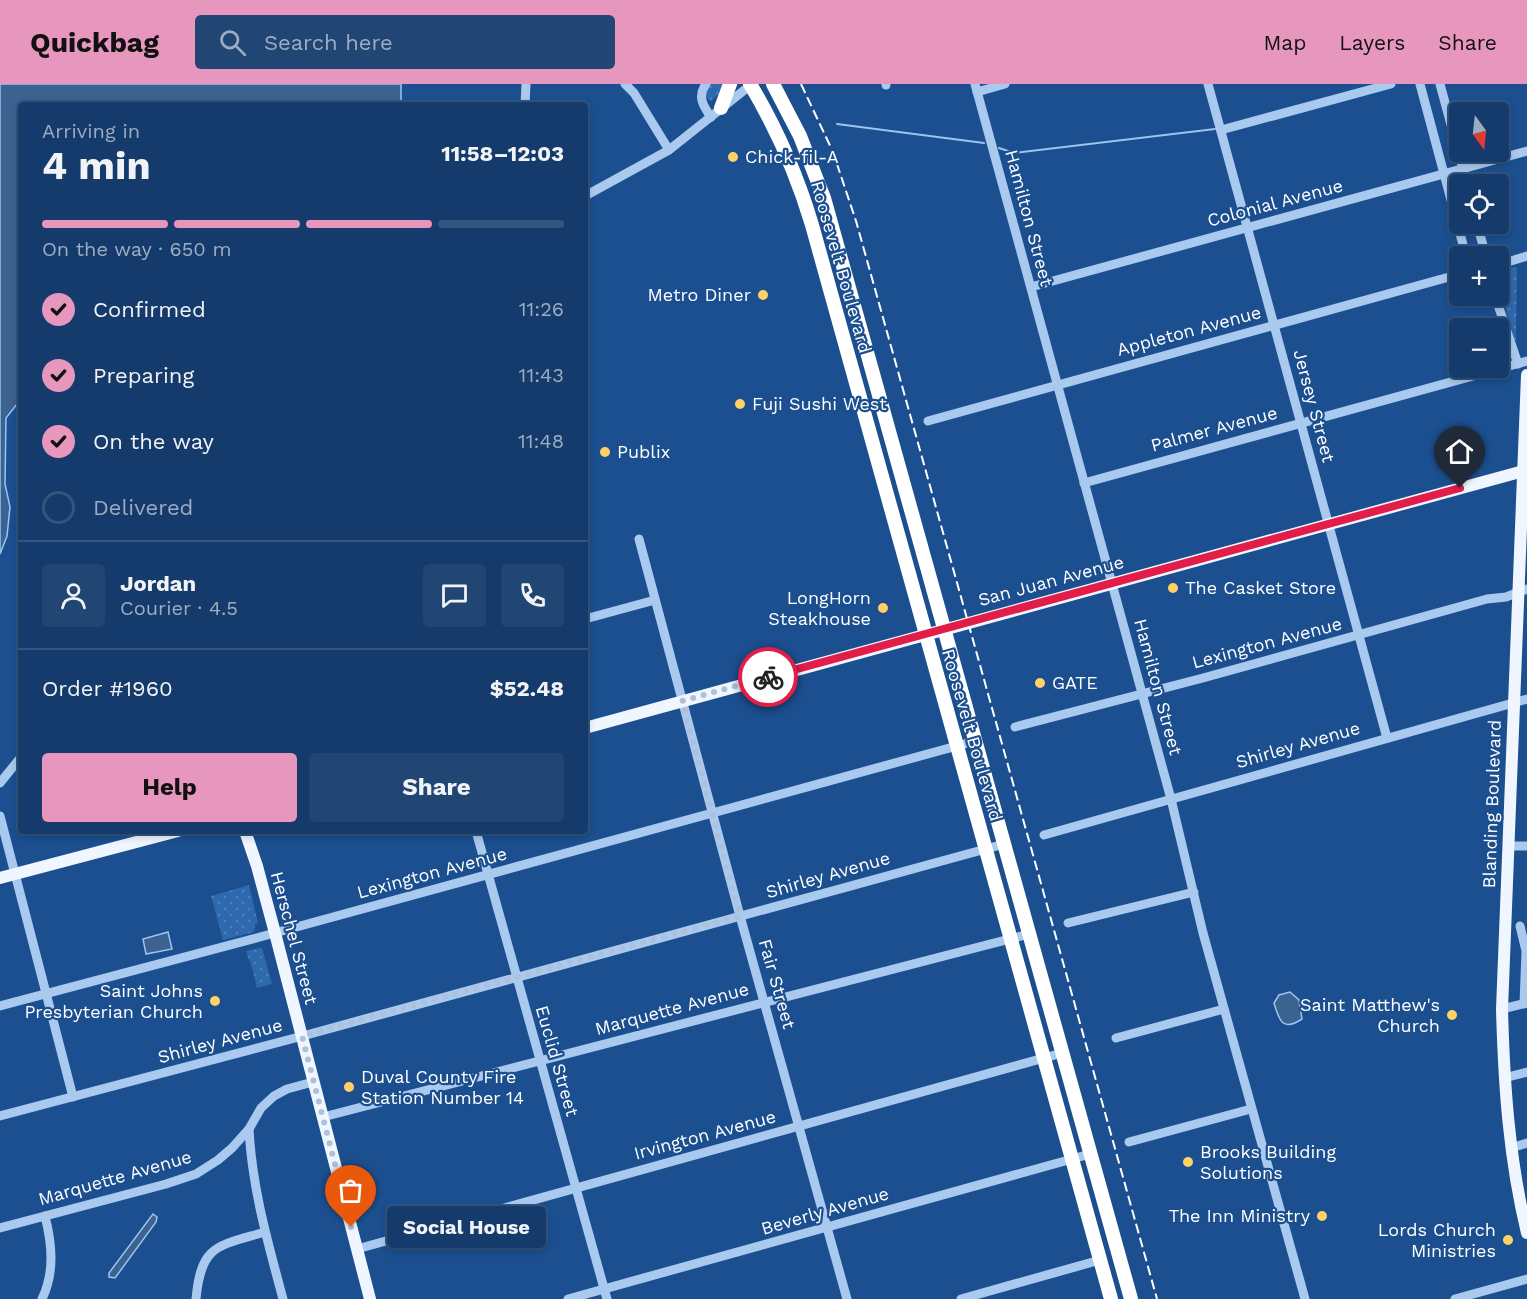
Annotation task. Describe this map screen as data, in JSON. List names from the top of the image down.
{
  "streets": {
    "highway": ["Roosevelt Boulevard"],
    "main road": ["San Juan Avenue", "Blanding Boulevard", "Herschel Street"],
    "street": [
      "Colonial Avenue",
      "Hamilton Street",
      "Appleton Avenue",
      "Jersey Street",
      "Palmer Avenue",
      "Lexington Avenue",
      "Shirley Avenue",
      "Fair Street",
      "Marquette Avenue",
      "Euclid Street",
      "Irvington Avenue",
      "Beverly Avenue"
    ]
  },
  "crossings": [
    ["Colonial Avenue", "Hamilton Street"],
    ["Colonial Avenue", "Jersey Street"],
    ["Hamilton Street", "Appleton Avenue"],
    ["Hamilton Street", "Palmer Avenue"],
    ["Hamilton Street", "San Juan Avenue"],
    ["Hamilton Street", "Lexington Avenue"],
    ["Hamilton Street", "Shirley Avenue"],
    ["Roosevelt Boulevard", "San Juan Avenue"],
    ["Roosevelt Boulevard", "Lexington Avenue"],
    ["Roosevelt Boulevard", "Shirley Avenue"],
    ["Roosevelt Boulevard", "Marquette Avenue"],
    ["Roosevelt Boulevard", "Irvington Avenue"],
    ["Roosevelt Boulevard", "Beverly Avenue"],
    ["Appleton Avenue", "Jersey Street"],
    ["Jersey Street", "Palmer Avenue"],
    ["Jersey Street", "San Juan Avenue"],
    ["Jersey Street", "Lexington Avenue"],
    ["Jersey Street", "Shirley Avenue"],
    ["San Juan Avenue", "Blanding Boulevard"],
    ["San Juan Avenue", "Fair Street"],
    ["Lexington Avenue", "Blanding Boulevard"],
    ["Lexington Avenue", "Herschel Street"],
    ["Lexington Avenue", "Fair Street"],
    ["Lexington Avenue", "Euclid Street"],
    ["Shirley Avenue", "Blanding Boulevard"],
    ["Shirley Avenue", "Herschel Street"],
    ["Shirley Avenue", "Fair Street"],
    ["Shirley Avenue", "Euclid Street"],
    ["Herschel Street", "Marquette Avenue"],
    ["Herschel Street", "Irvington Avenue"],
    ["Fair Street", "Marquette Avenue"],
    ["Fair Street", "Irvington Avenue"],
    ["Fair Street", "Beverly Avenue"],
    ["Marquette Avenue", "Euclid Street"],
    ["Euclid Street", "Irvington Avenue"],
    ["Euclid Street", "Beverly Avenue"]
  ],
  "places": [
    "Chick-fil-A",
    "Metro Diner",
    "Fuji Sushi West",
    "Publix",
    "The Casket Store",
    "LongHorn Steakhouse",
    "GATE",
    "Saint Johns Presbyterian Church",
    "Saint Matthew's Church",
    "Duval County Fire Station Number 14",
    "Brooks Building Solutions",
    "The Inn Ministry",
    "Social House",
    "Lords Church Ministries"
  ],
  "north": "bottom",
  "page": {
    "header": "Quickbag",
    "search": "Search here",
    "nav": ["Map", "Layers", "Share"],
    "map_buttons": ["+", "−"],
    "heading": ["4 min", "Arriving in", "11:58–12:03"],
    "panel": [
      "Jordan",
      "Courier · 4.5",
      "Order #1960",
      "$52.48"
    ],
    "bar": "On the way · 650 m",
    "list": [
      ["Confirmed", "11:26"],
      ["Preparing", "11:43"],
      ["On the way", "11:48"],
      "Delivered"
    ],
    "buttons": ["Help", "Share"],
    "bubble": "Social House"
  }
}
